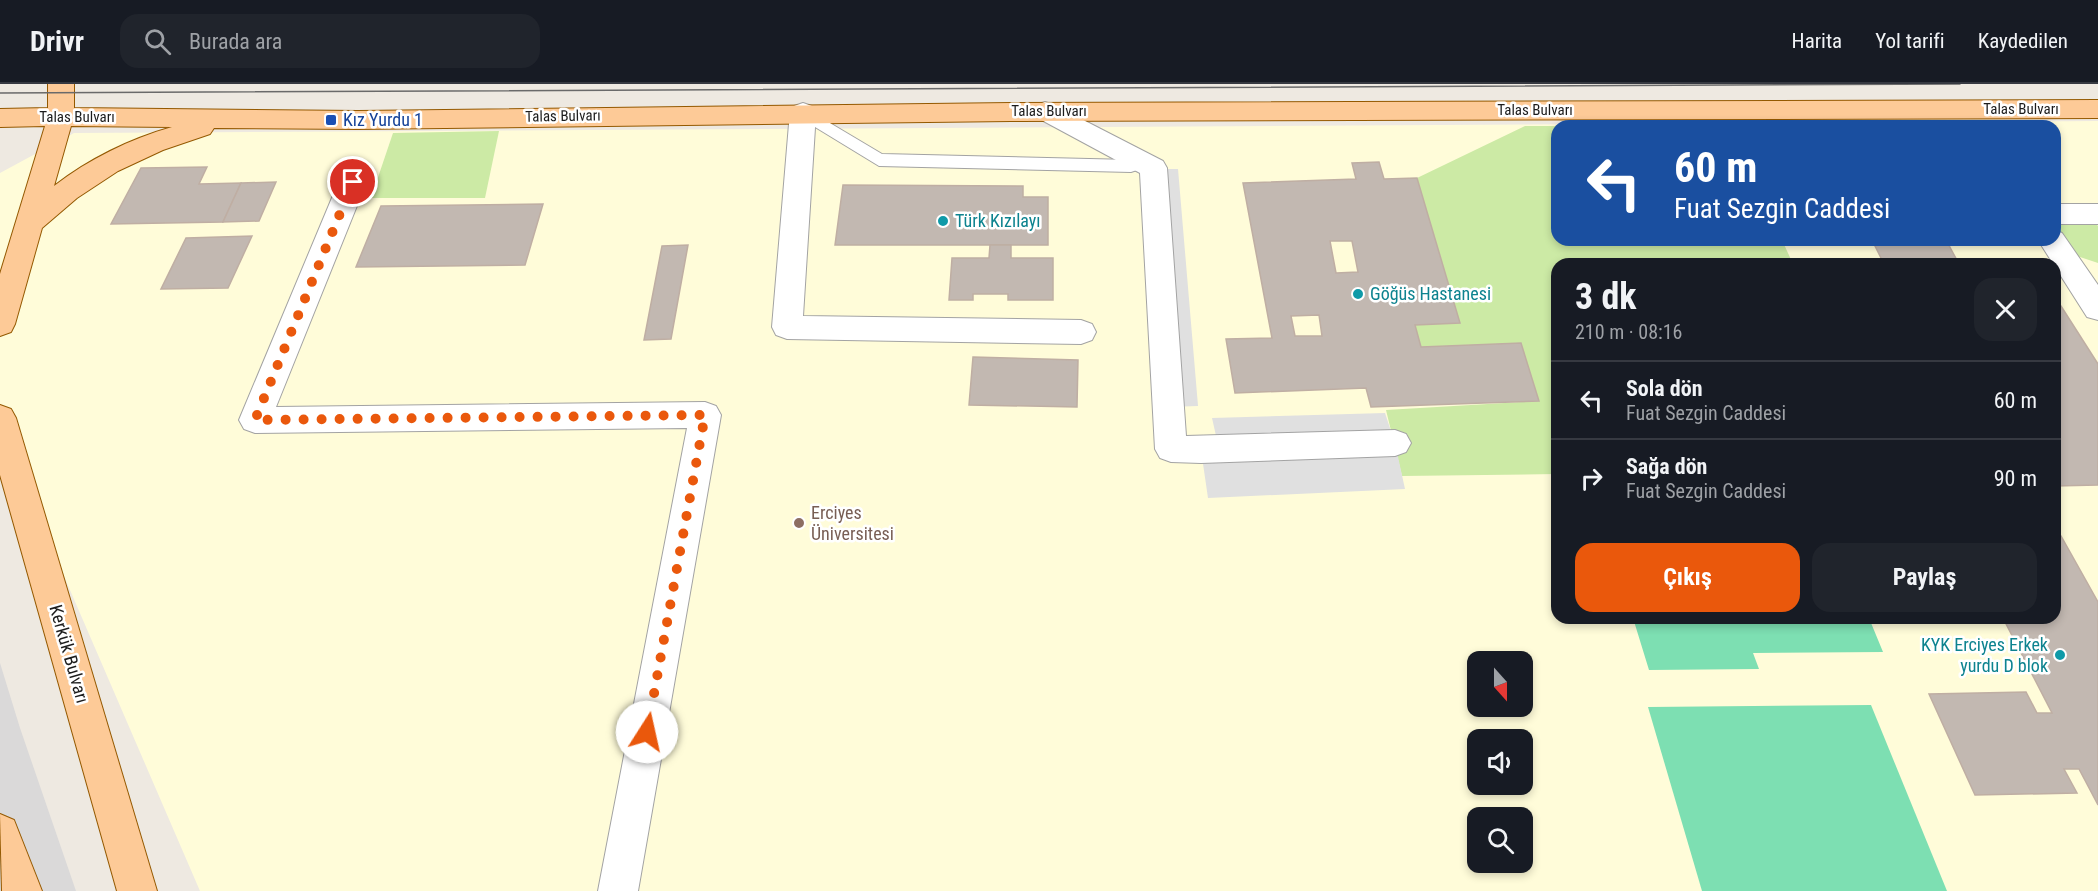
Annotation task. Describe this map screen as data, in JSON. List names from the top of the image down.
{
  "streets": {
    "main road": ["Talas Bulvarı", "Kerkük Bulvarı"]
  },
  "places": {
    "transit": ["Kız Yurdu 1"],
    "other": [
      "Türk Kızılayı",
      "Göğüs Hastanesi",
      "Erciyes Üniversitesi",
      "KYK Erciyes Erkek yurdu D blok"
    ]
  },
  "north": "bottom",
  "page": {
    "header": "Drivr",
    "search": "Burada ara",
    "nav": ["Harita", "Yol tarifi", "Kaydedilen"],
    "turn": ["60 m", "Fuat Sezgin Caddesi"],
    "heading": ["3 dk", "210 m · 08:16"],
    "list": [
      {
        "name": "Sola dön",
        "note": "Fuat Sezgin Caddesi",
        "value": "60 m"
      },
      {
        "name": "Sağa dön",
        "note": "Fuat Sezgin Caddesi",
        "value": "90 m"
      }
    ],
    "buttons": ["Çıkış", "Paylaş"]
  }
}
